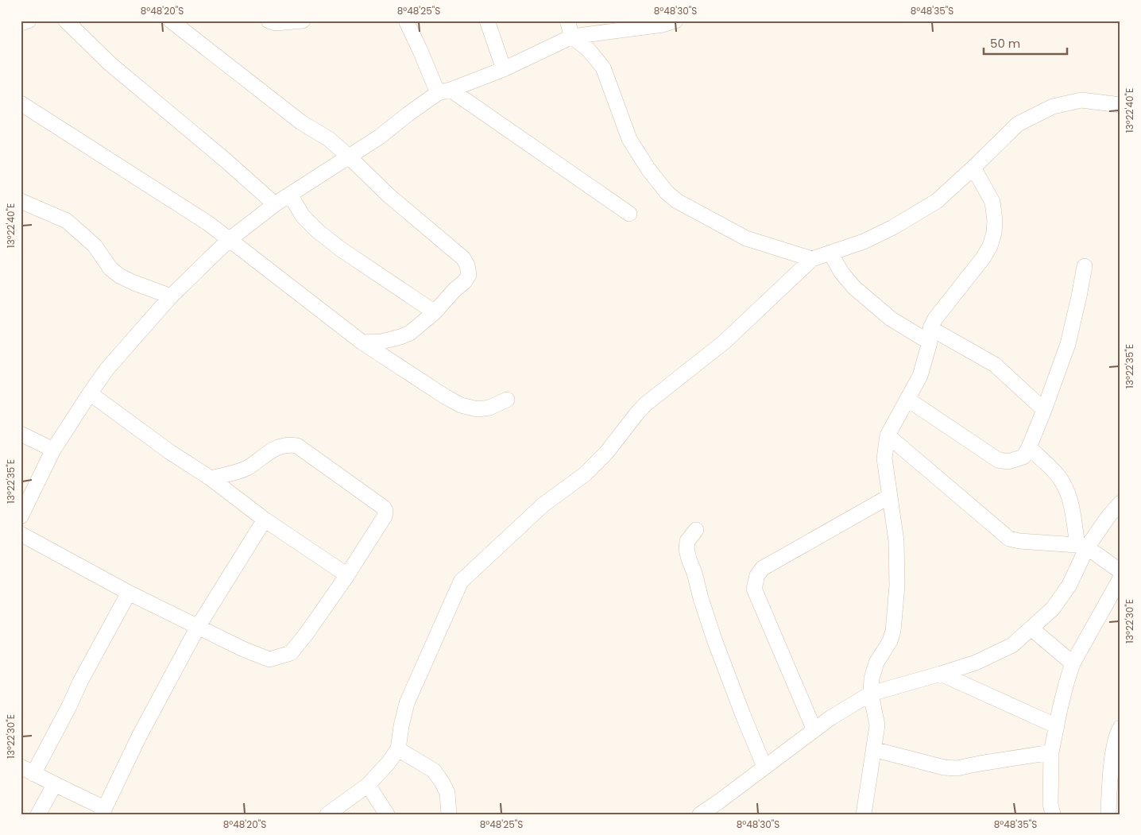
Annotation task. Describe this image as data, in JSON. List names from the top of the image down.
{
  "scale_bar": "50 m",
  "coordinates": [
    "8°48'20\"S",
    "8°48'25\"S",
    "8°48'30\"S",
    "8°48'35\"S",
    "13°22'40\"E",
    "13°22'35\"E",
    "13°22'30\"E"
  ]
}
